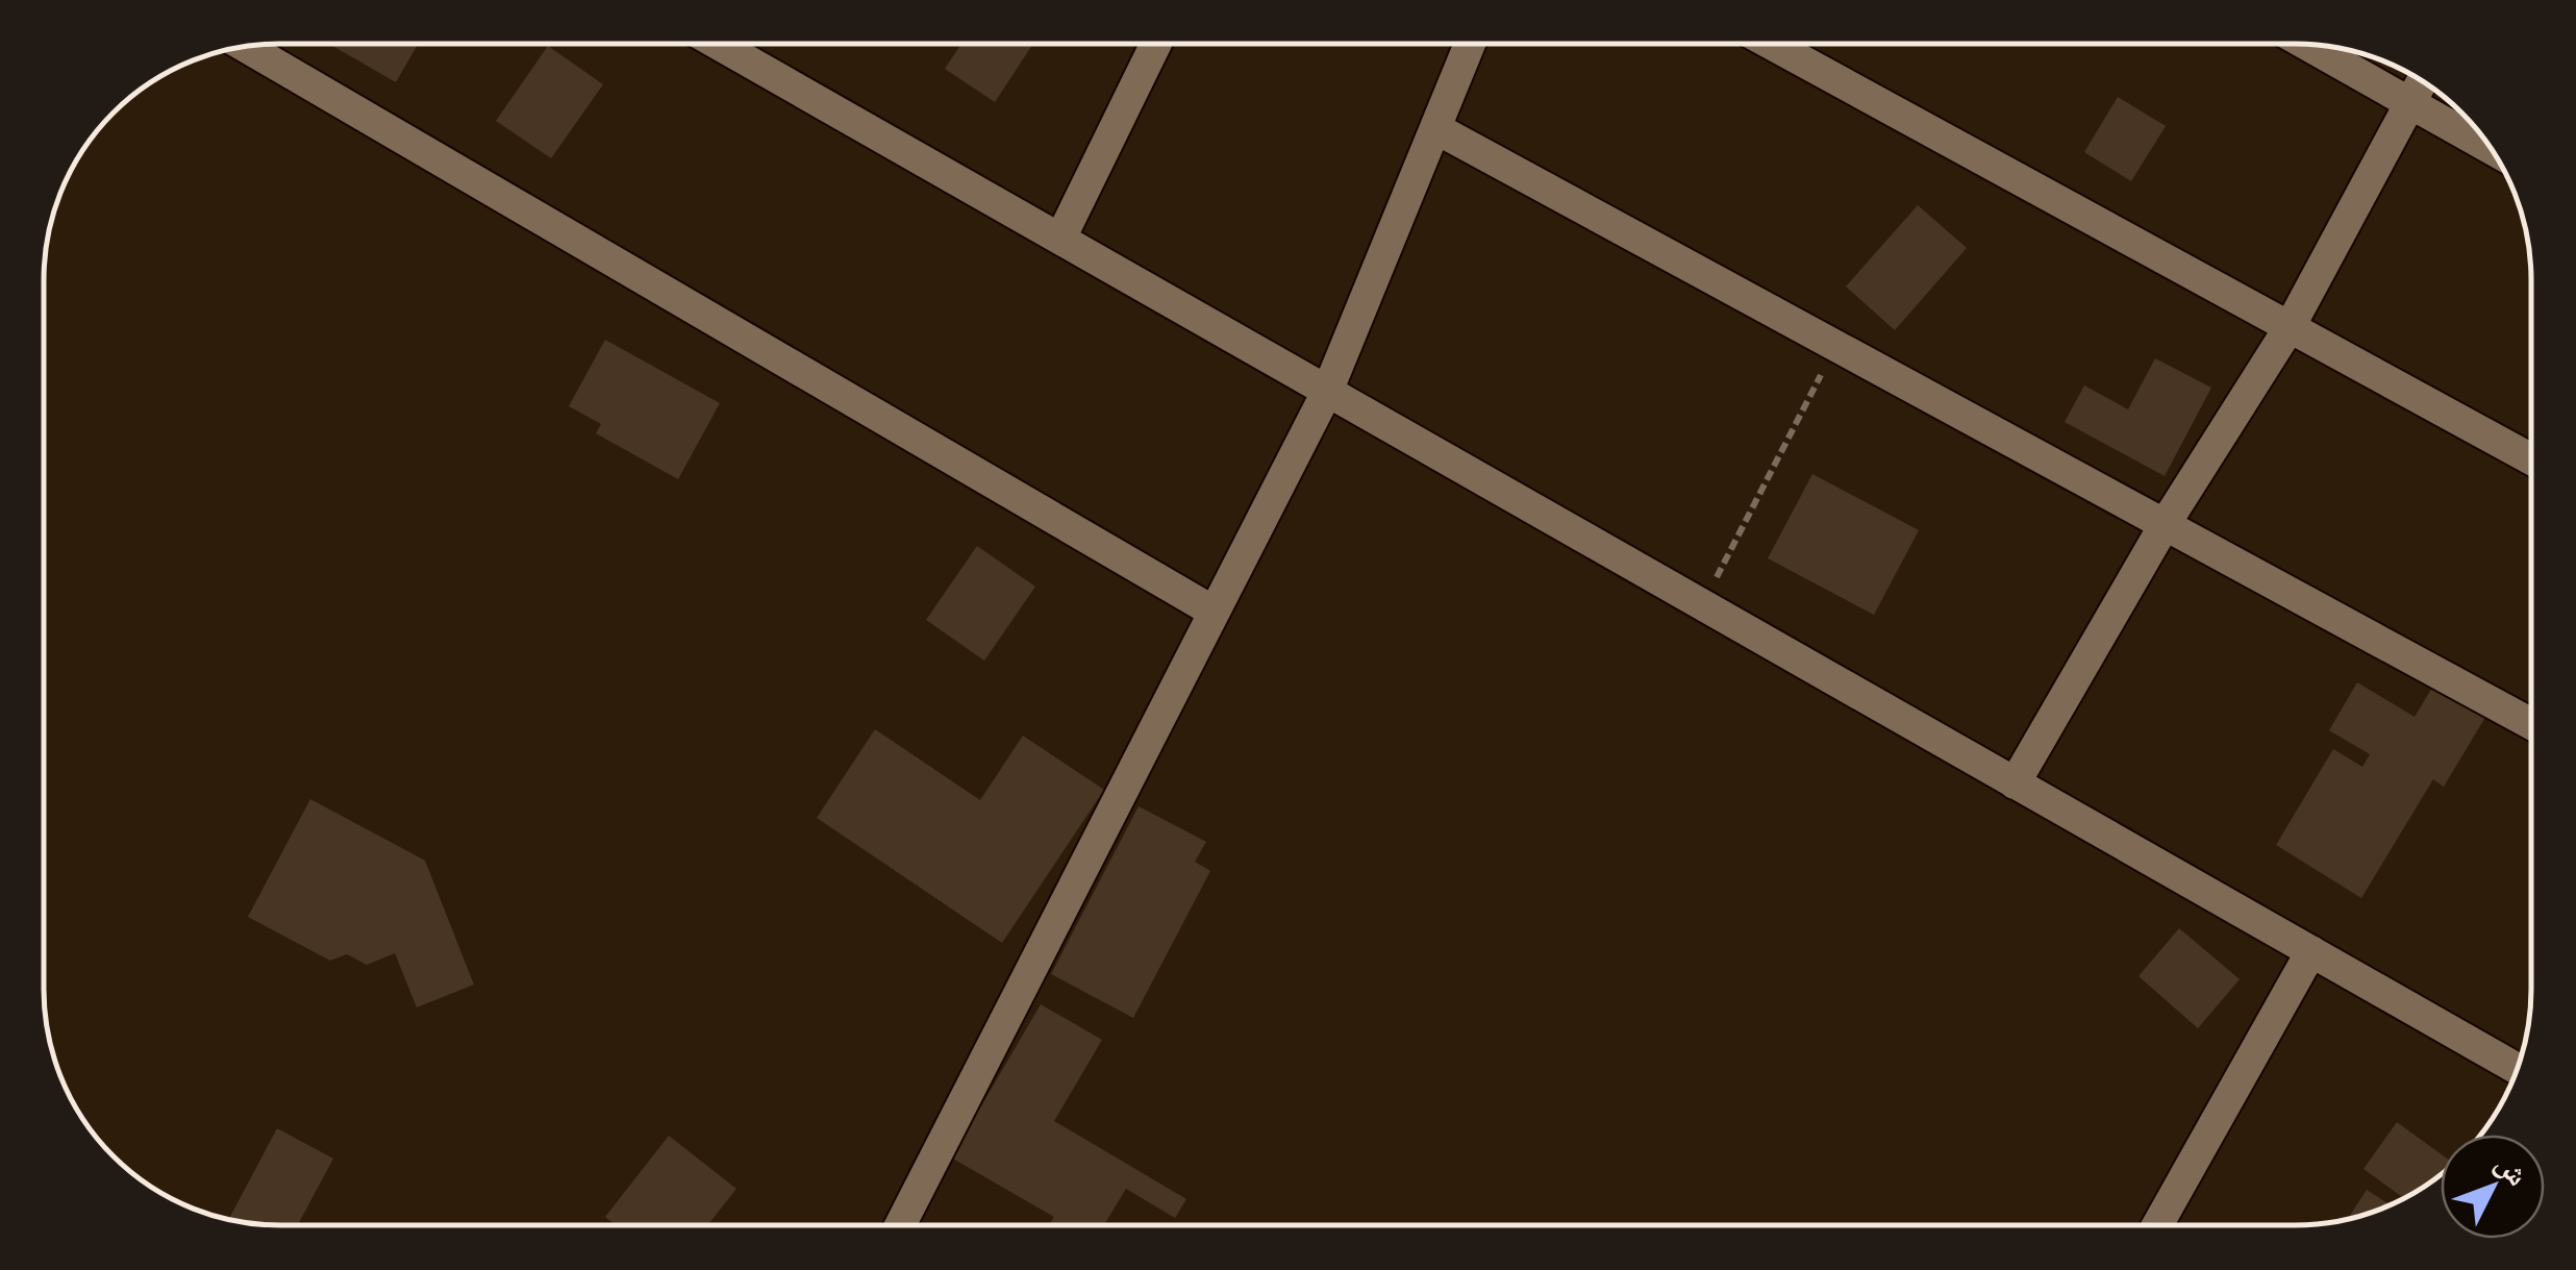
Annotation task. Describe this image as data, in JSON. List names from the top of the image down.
{
  "north": "top right"
}
